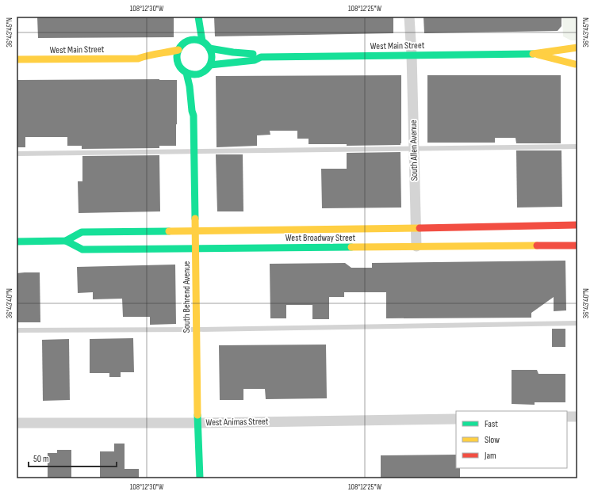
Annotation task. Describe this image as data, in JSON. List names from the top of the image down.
{
  "streets": {
    "main road": ["West Main Street", "West Broadway Street", "South Behrend Avenue"],
    "street": ["South Allen Avenue", "West Animas Street"]
  },
  "crossings": [
    ["West Main Street", "South Allen Avenue"],
    ["West Main Street", "South Behrend Avenue"],
    ["South Allen Avenue", "West Broadway Street"],
    ["West Broadway Street", "South Behrend Avenue"],
    ["South Behrend Avenue", "West Animas Street"]
  ],
  "legend": ["Fast", "Slow", "Jam"],
  "scale_bar": "50 m",
  "coordinates": [
    "108°12'30\"W",
    "108°12'25\"W",
    "36°43'45\"N",
    "36°43'40\"N"
  ]
}
